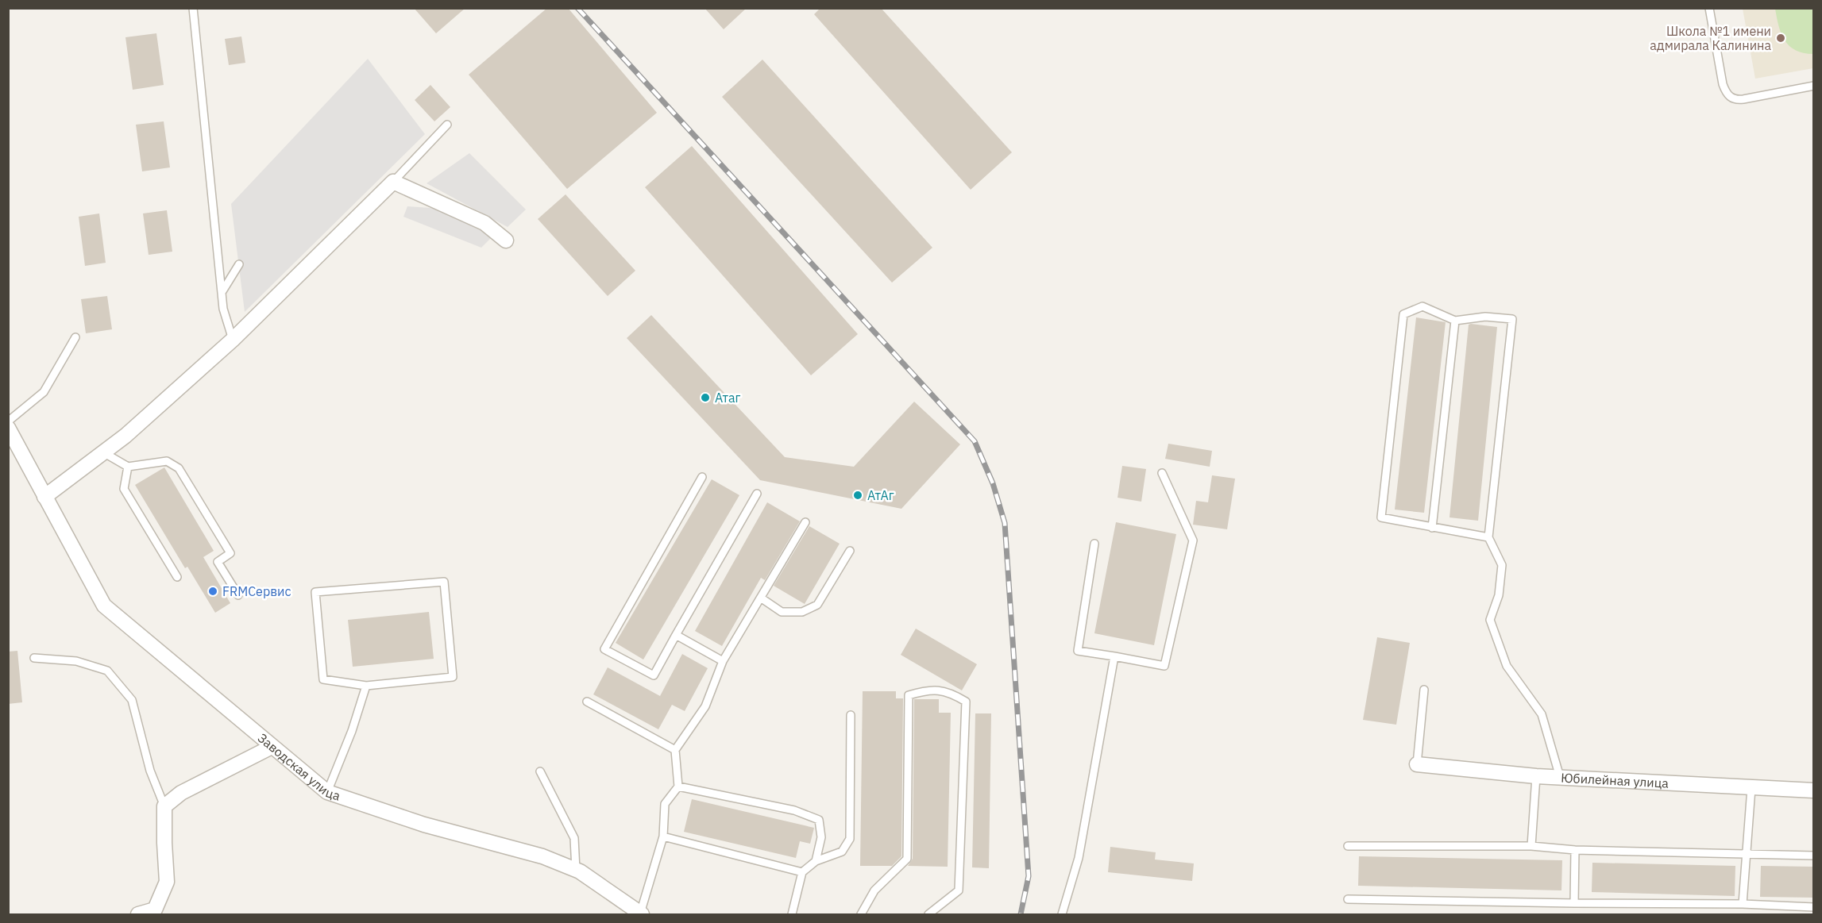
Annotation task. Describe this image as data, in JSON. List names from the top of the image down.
{
  "streets": {
    "street": ["Заводская улица", "Юбилейная улица"]
  },
  "places": [
    "Школа №1 имени адмирала Калинина",
    "Атаг",
    "АтАг",
    "FRMСервис"
  ]
}
